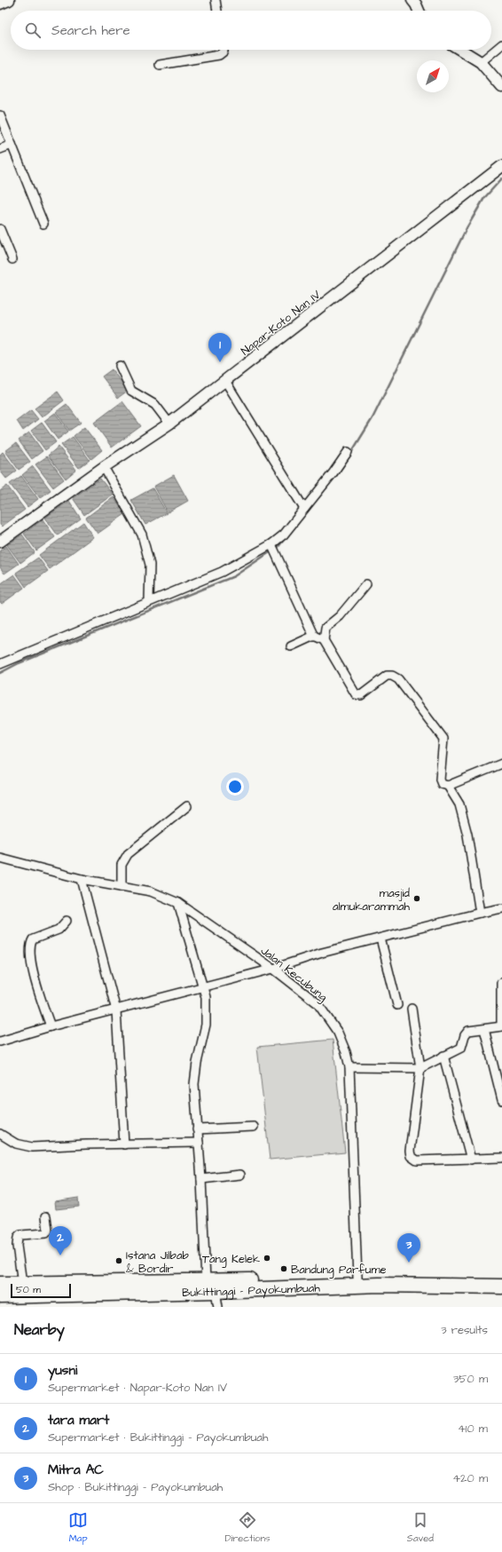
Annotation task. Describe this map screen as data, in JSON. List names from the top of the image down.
{
  "streets": {
    "highway": ["Bukittinggi - Payokumbuah"],
    "street": ["Napar-Koto Nan IV", "Jalan Kecubung"]
  },
  "crossings": [
    ["Jalan Kecubung", "Bukittinggi - Payokumbuah"]
  ],
  "places": [
    "masjid almukarammah",
    "Tang Kelek",
    "Istana Jilbab & Bordir",
    "Bandung Parfume"
  ],
  "scale_bar": "50 m",
  "north": "top right",
  "page": {
    "search": "Search here",
    "pins": ["1", "2", "3"],
    "scale": "50 m",
    "heading": ["Nearby", "3 results"],
    "list": [
      {
        "mark": "1",
        "name": "yusni",
        "note": "Supermarket · Napar-Koto Nan IV",
        "value": "350 m"
      },
      {
        "mark": "2",
        "name": "tara mart",
        "note": "Supermarket · Bukittinggi - Payokumbuah",
        "value": "410 m"
      },
      {
        "mark": "3",
        "name": "Mitra AC",
        "note": "Shop · Bukittinggi - Payokumbuah",
        "value": "420 m"
      }
    ],
    "nav": ["Map", "Directions", "Saved"]
  }
}
